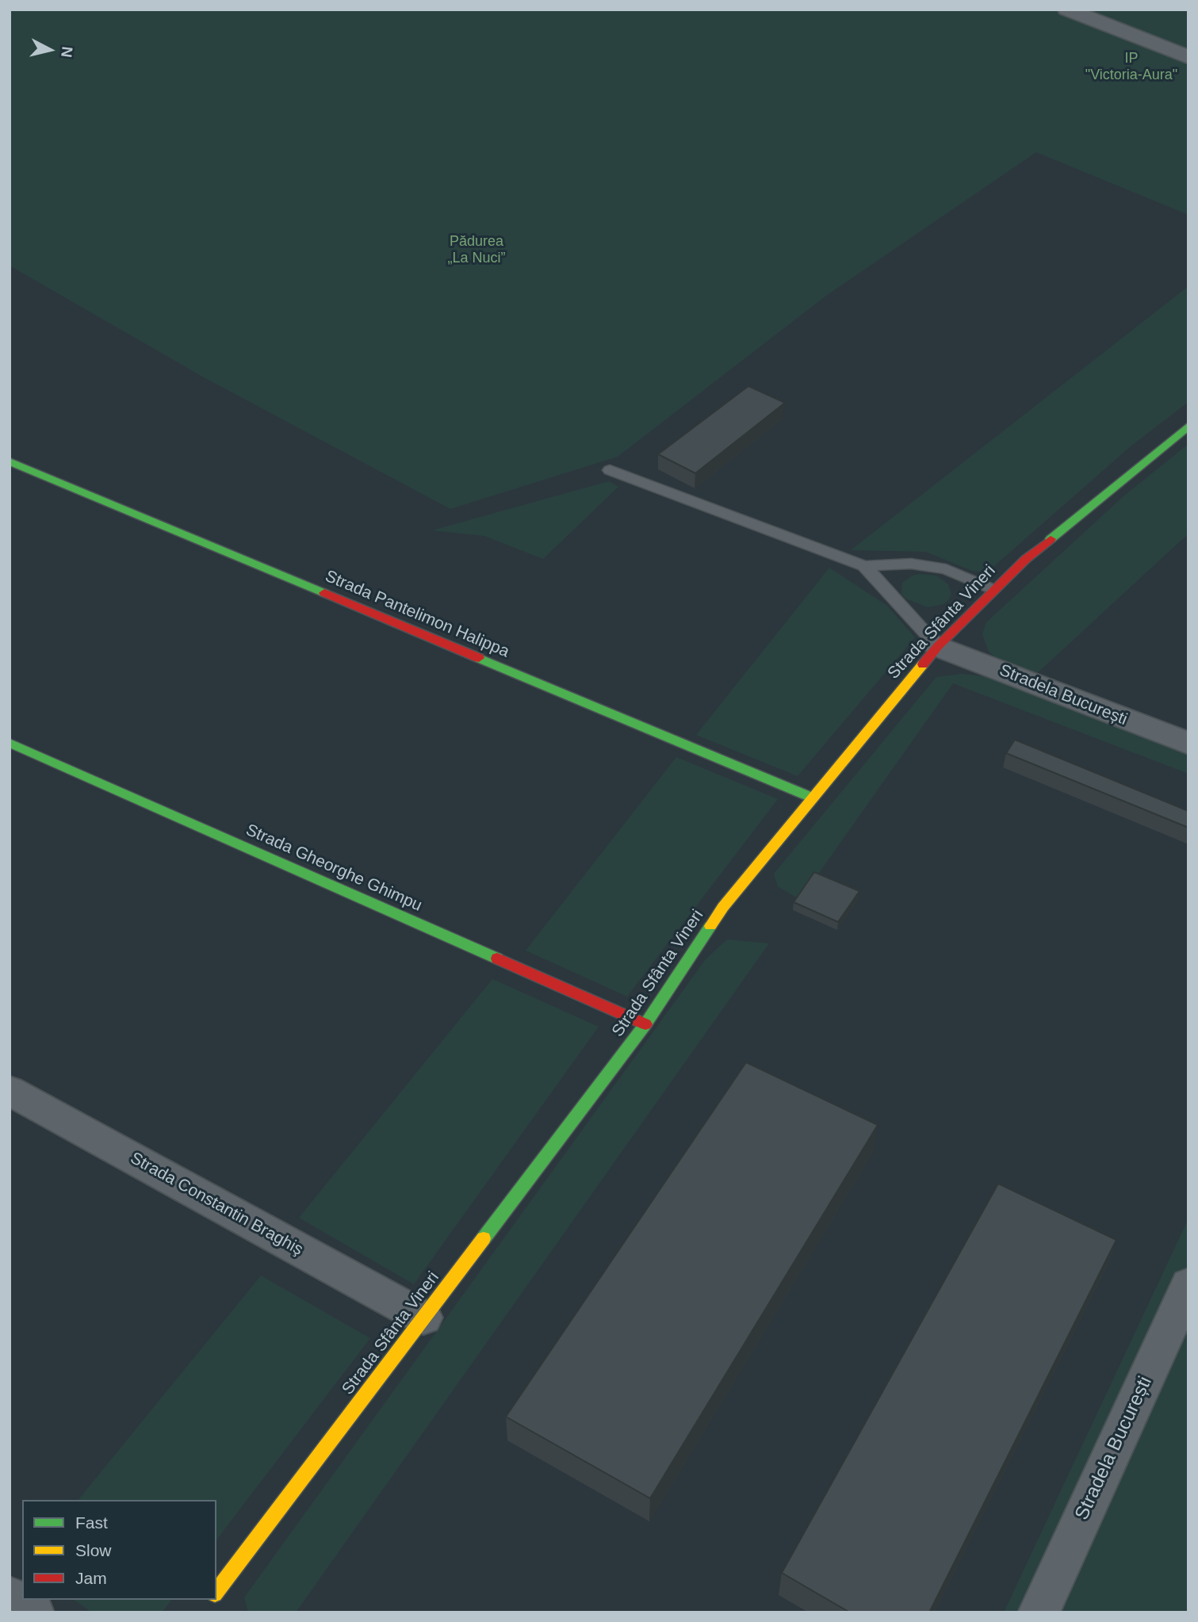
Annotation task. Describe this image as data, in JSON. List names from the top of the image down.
{
  "streets": {
    "street": [
      "Strada Pantelimon Halippa",
      "Strada Sfânta Vineri",
      "Stradela București",
      "Strada Gheorghe Ghimpu",
      "Strada Constantin Braghiş"
    ]
  },
  "crossings": [
    ["Strada Pantelimon Halippa", "Strada Sfânta Vineri"],
    ["Strada Sfânta Vineri", "Stradela București"],
    ["Strada Sfânta Vineri", "Strada Gheorghe Ghimpu"],
    ["Strada Sfânta Vineri", "Strada Constantin Braghiş"]
  ],
  "parks": ["IP \"Victoria-Aura\"", "Pădurea „La Nuci”"],
  "legend": ["Fast", "Slow", "Jam"],
  "north": "right"
}
